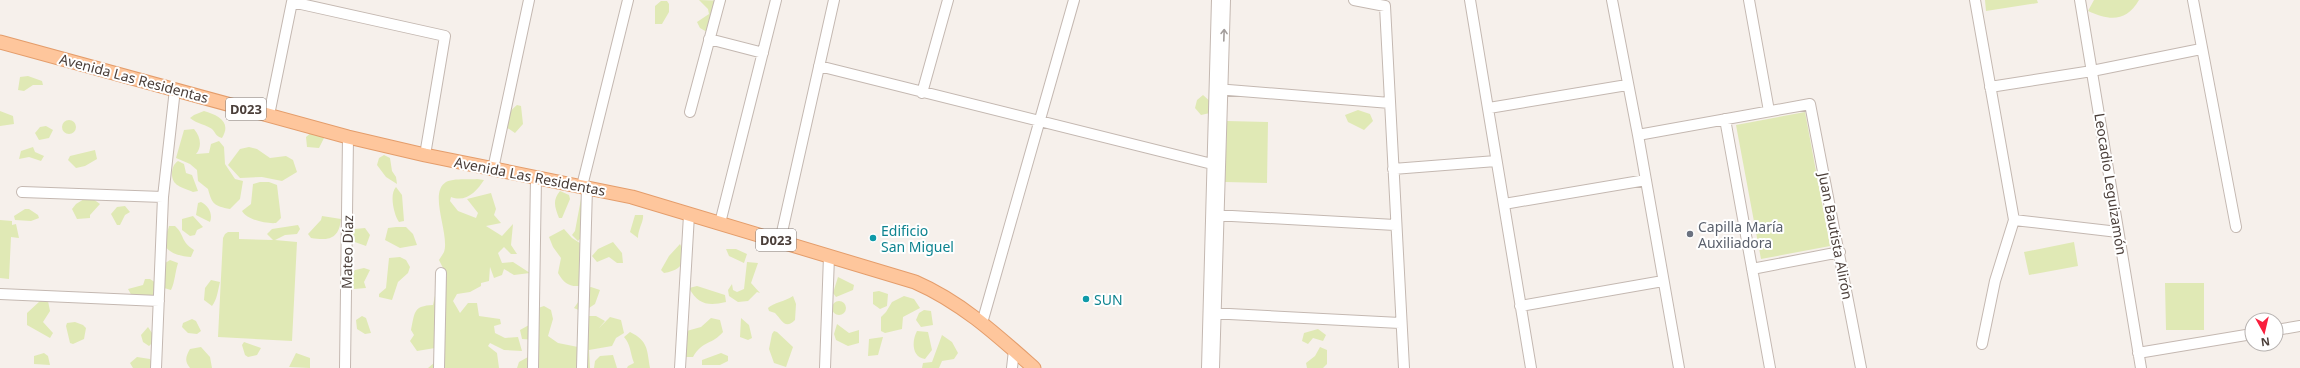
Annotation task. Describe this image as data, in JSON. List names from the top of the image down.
{
  "streets": {
    "main road": ["Avenida Las Residentas", "D023"],
    "street": ["Leocadio Leguizamón", "Juan Bautista Alirón", "Mateo Díaz"]
  },
  "crossings": [
    ["Avenida Las Residentas", "Mateo Díaz"]
  ],
  "places": ["Capilla María Auxiliadora", "Edificio San Miguel", "SUN"],
  "north": "bottom"
}
